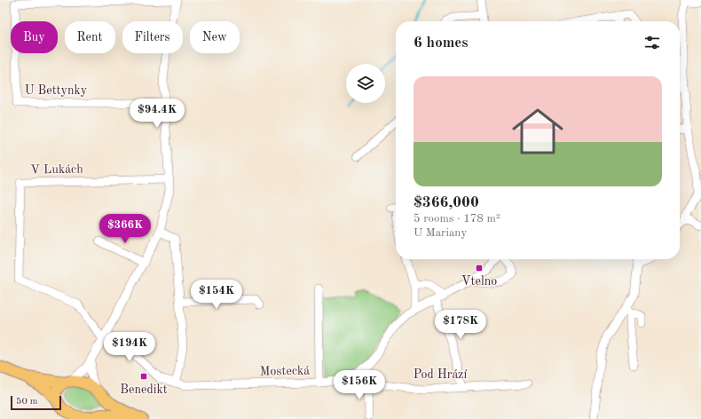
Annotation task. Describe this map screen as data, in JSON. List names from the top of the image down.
{
  "streets": {
    "street": [
      "U Bettynky",
      "V Lukách",
      "Mostecká",
      "Pod Hrází"
    ]
  },
  "crossings": [
    ["V Lukách", "Mostecká"]
  ],
  "places": {
    "transit": ["Vtelno", "Benedikt"]
  },
  "scale_bar": "50 m",
  "page": {
    "chip": [
      "Buy",
      "Rent",
      "Filters",
      "New"
    ],
    "heading": "6 homes",
    "list": [
      {
        "name": "$366,000",
        "note": "5 rooms · 178 m² · U Mariany"
      }
    ],
    "price": [
      "$94.4K",
      "$366K",
      "$154K",
      "$178K",
      "$194K",
      "$156K"
    ],
    "scale": "50 m"
  }
}
